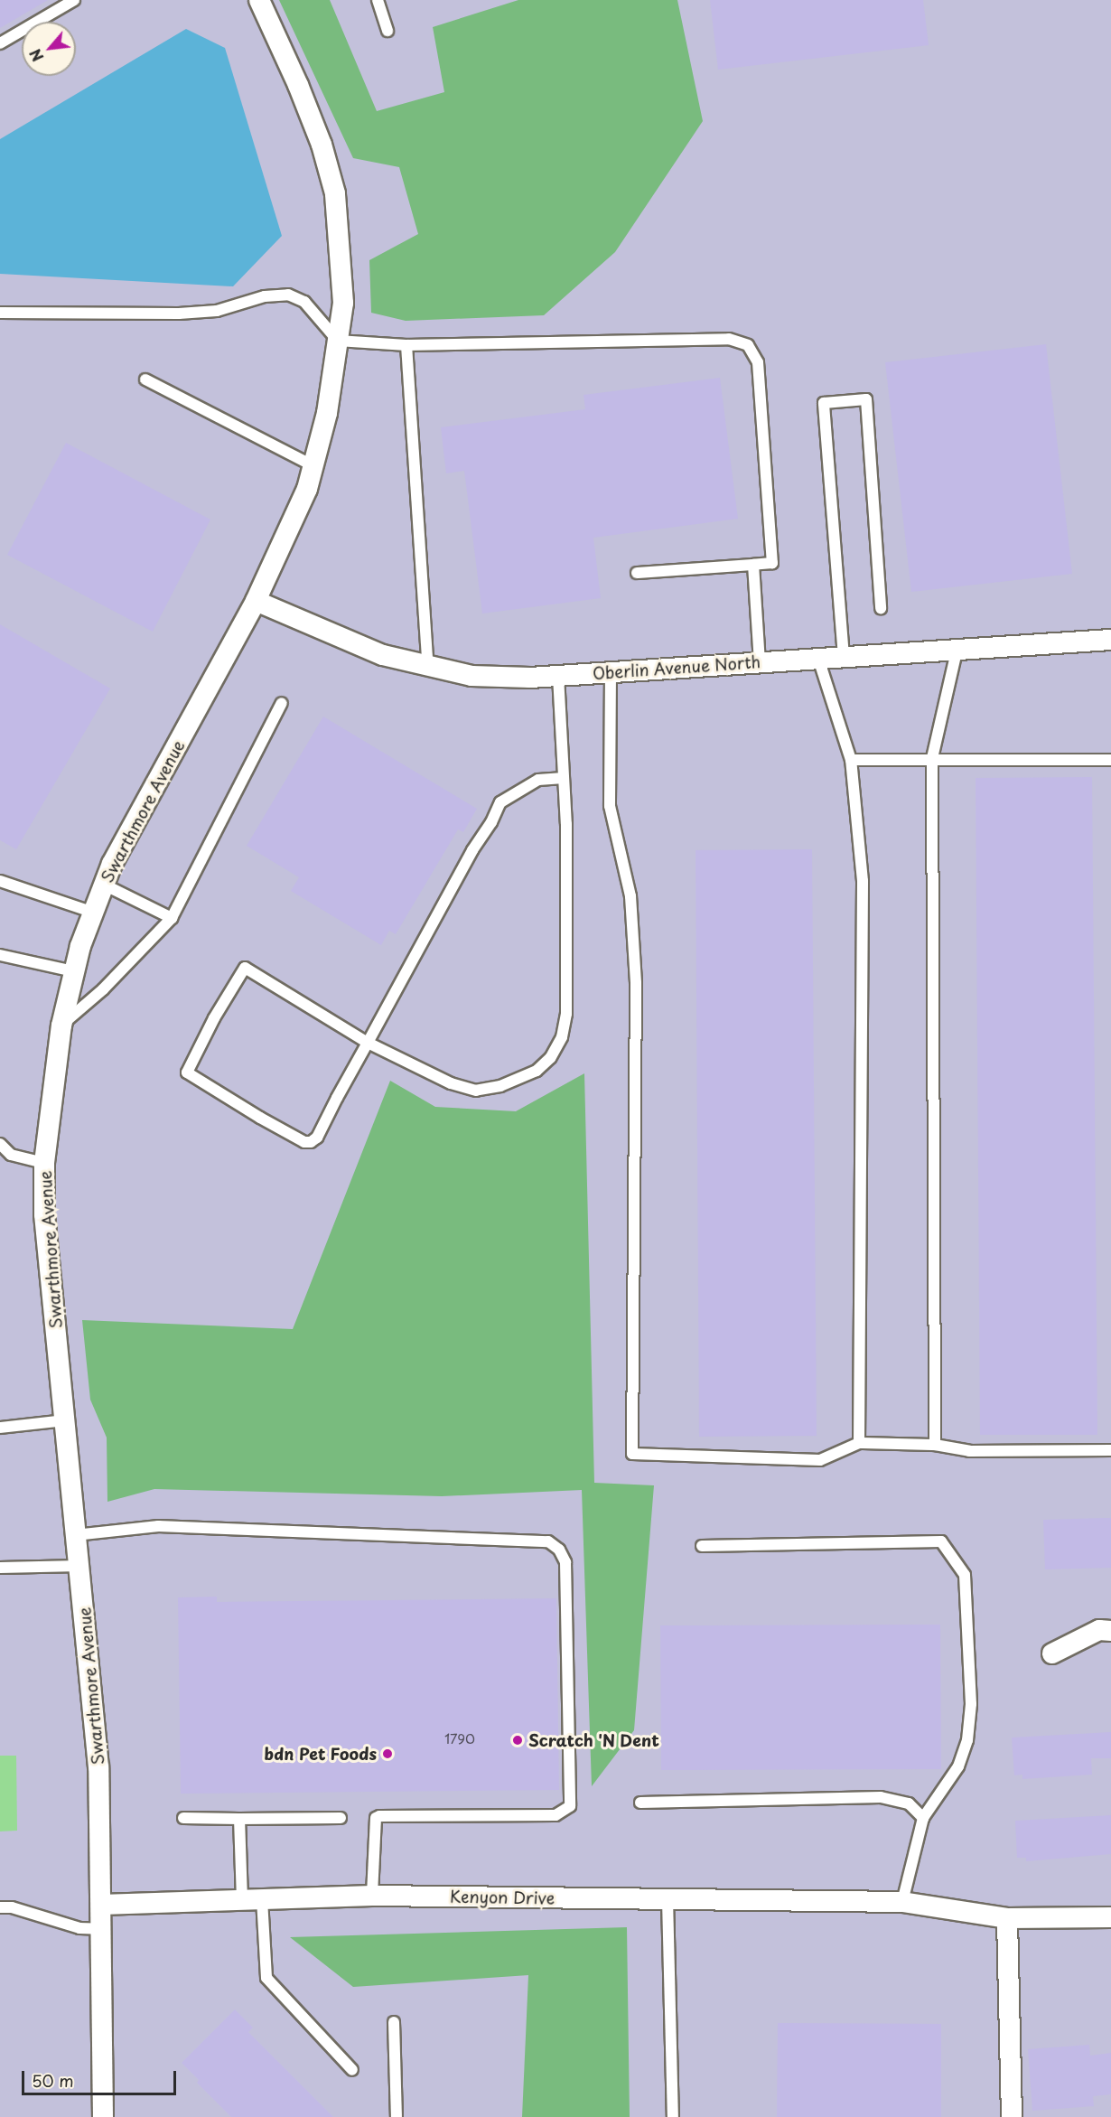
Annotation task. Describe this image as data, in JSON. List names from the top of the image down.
{
  "streets": {
    "street": ["Oberlin Avenue North", "Swarthmore Avenue", "Kenyon Drive"]
  },
  "crossings": [
    ["Oberlin Avenue North", "Swarthmore Avenue"],
    ["Swarthmore Avenue", "Kenyon Drive"]
  ],
  "places": ["Scratch 'N Dent", "bdn Pet Foods"],
  "house_numbers": ["1790"],
  "scale_bar": "50 m",
  "north": "bottom left"
}
